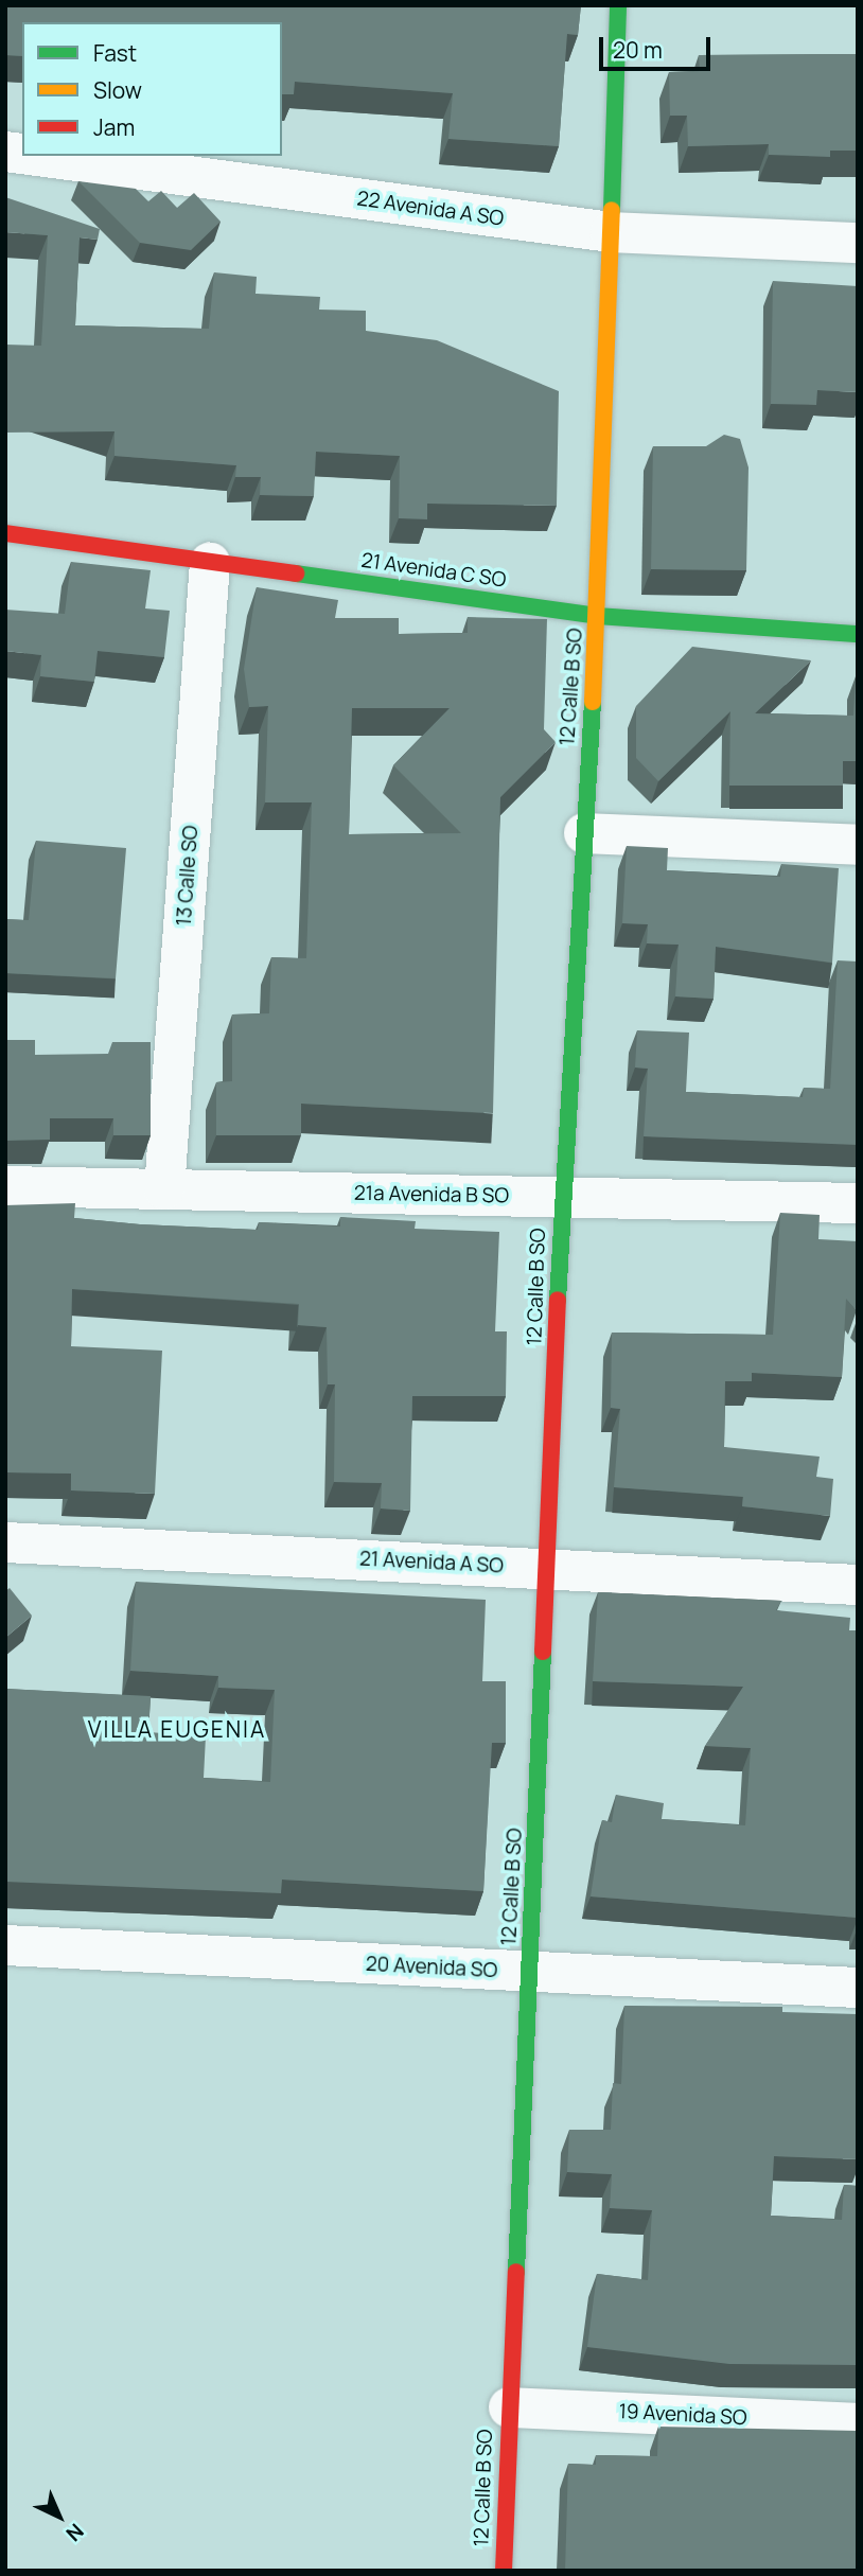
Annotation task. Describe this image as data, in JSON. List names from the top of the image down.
{
  "streets": {
    "street": [
      "22 Avenida A SO",
      "21 Avenida C SO",
      "12 Calle B SO",
      "13 Calle SO",
      "21a Avenida B SO",
      "21 Avenida A SO",
      "20 Avenida SO",
      "19 Avenida SO"
    ]
  },
  "crossings": [
    ["22 Avenida A SO", "12 Calle B SO"],
    ["21 Avenida C SO", "12 Calle B SO"],
    ["21 Avenida C SO", "13 Calle SO"],
    ["12 Calle B SO", "21a Avenida B SO"],
    ["12 Calle B SO", "21 Avenida A SO"],
    ["12 Calle B SO", "20 Avenida SO"],
    ["12 Calle B SO", "19 Avenida SO"],
    ["13 Calle SO", "21a Avenida B SO"]
  ],
  "districts": ["VILLA EUGENIA"],
  "legend": ["Fast", "Slow", "Jam"],
  "scale_bar": "20 m",
  "north": "bottom right"
}
